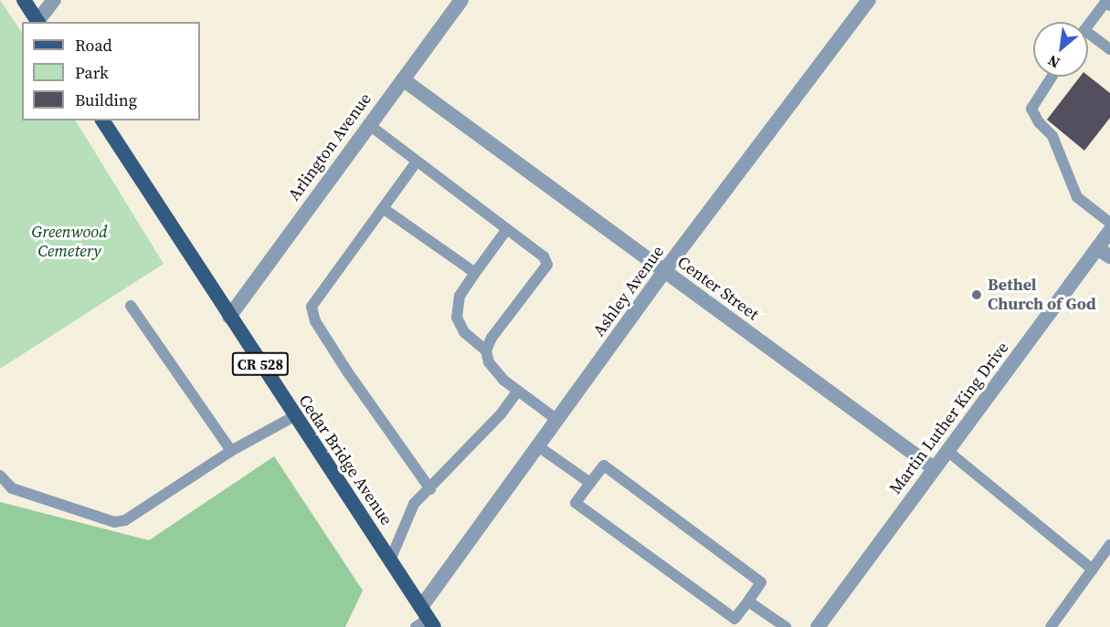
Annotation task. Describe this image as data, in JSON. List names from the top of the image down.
{
  "streets": {
    "main road": ["CR 528", "Cedar Bridge Avenue"],
    "street": [
      "Arlington Avenue",
      "Center Street",
      "Ashley Avenue",
      "Martin Luther King Drive"
    ]
  },
  "crossings": [
    ["Arlington Avenue", "Center Street"],
    ["Arlington Avenue", "Cedar Bridge Avenue"],
    ["Center Street", "Ashley Avenue"],
    ["Center Street", "Martin Luther King Drive"],
    ["Ashley Avenue", "Cedar Bridge Avenue"]
  ],
  "parks": ["Greenwood Cemetery"],
  "places": ["Bethel Church of God"],
  "legend": ["Road", "Park", "Building"],
  "north": "bottom left"
}
